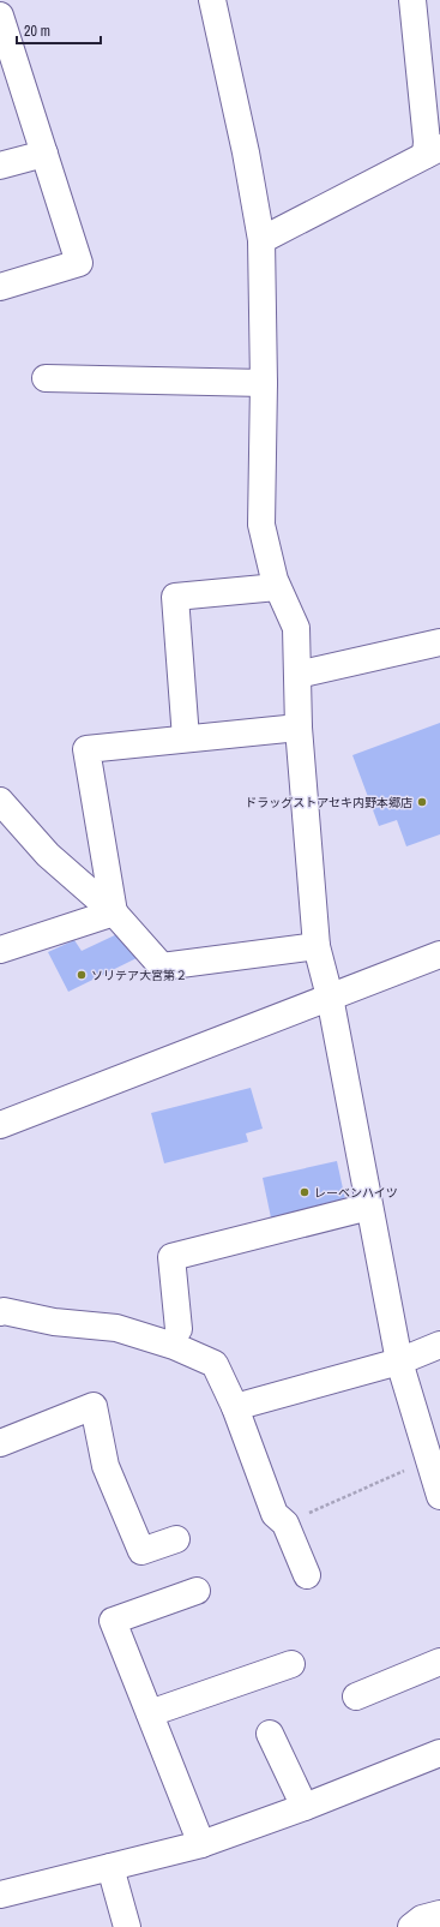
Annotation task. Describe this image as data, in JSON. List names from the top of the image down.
{
  "places": ["ドラッグストアセキ内野本郷店", "ソリテア大宮第２", "レーベンハイツ"],
  "scale_bar": "20 m"
}
